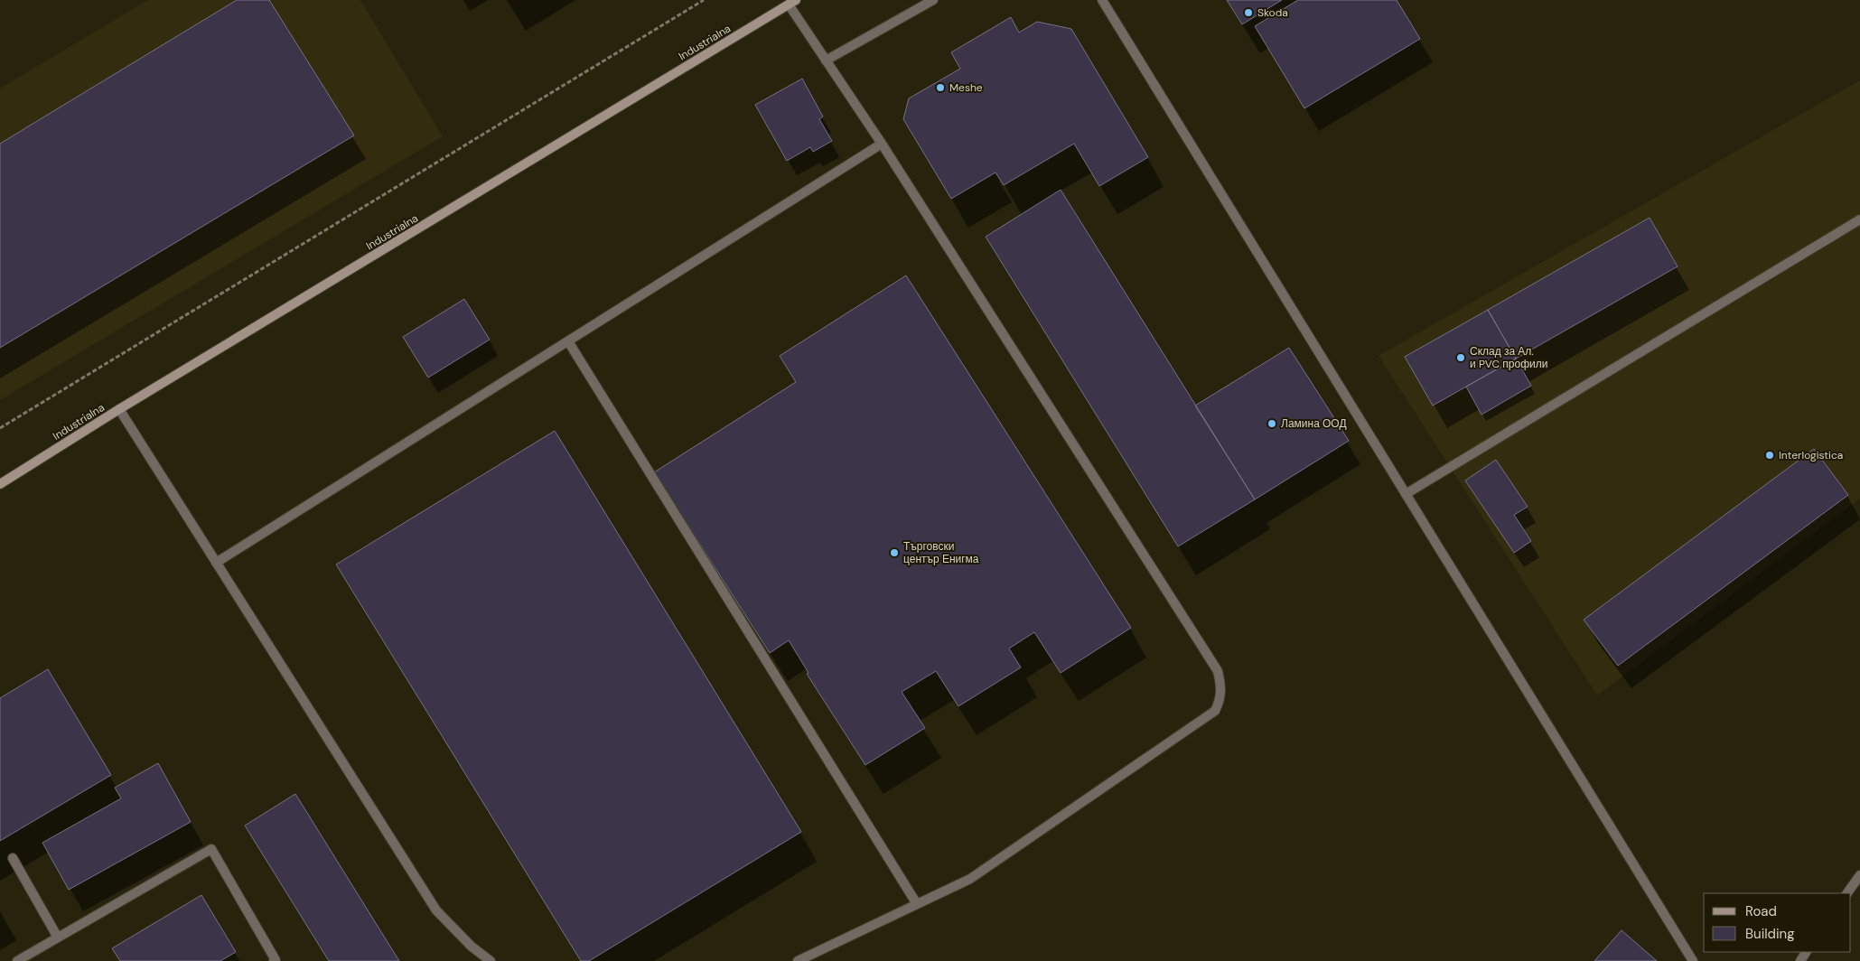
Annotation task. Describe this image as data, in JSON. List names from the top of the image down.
{
  "streets": {
    "main road": ["Industrialna"]
  },
  "places": [
    "Skoda",
    "Meshe",
    "Склад за Ал. и PVC профили",
    "Ламина ООД",
    "Interlogistica",
    "Търговски център Енигма"
  ],
  "legend": ["Road", "Building"]
}
